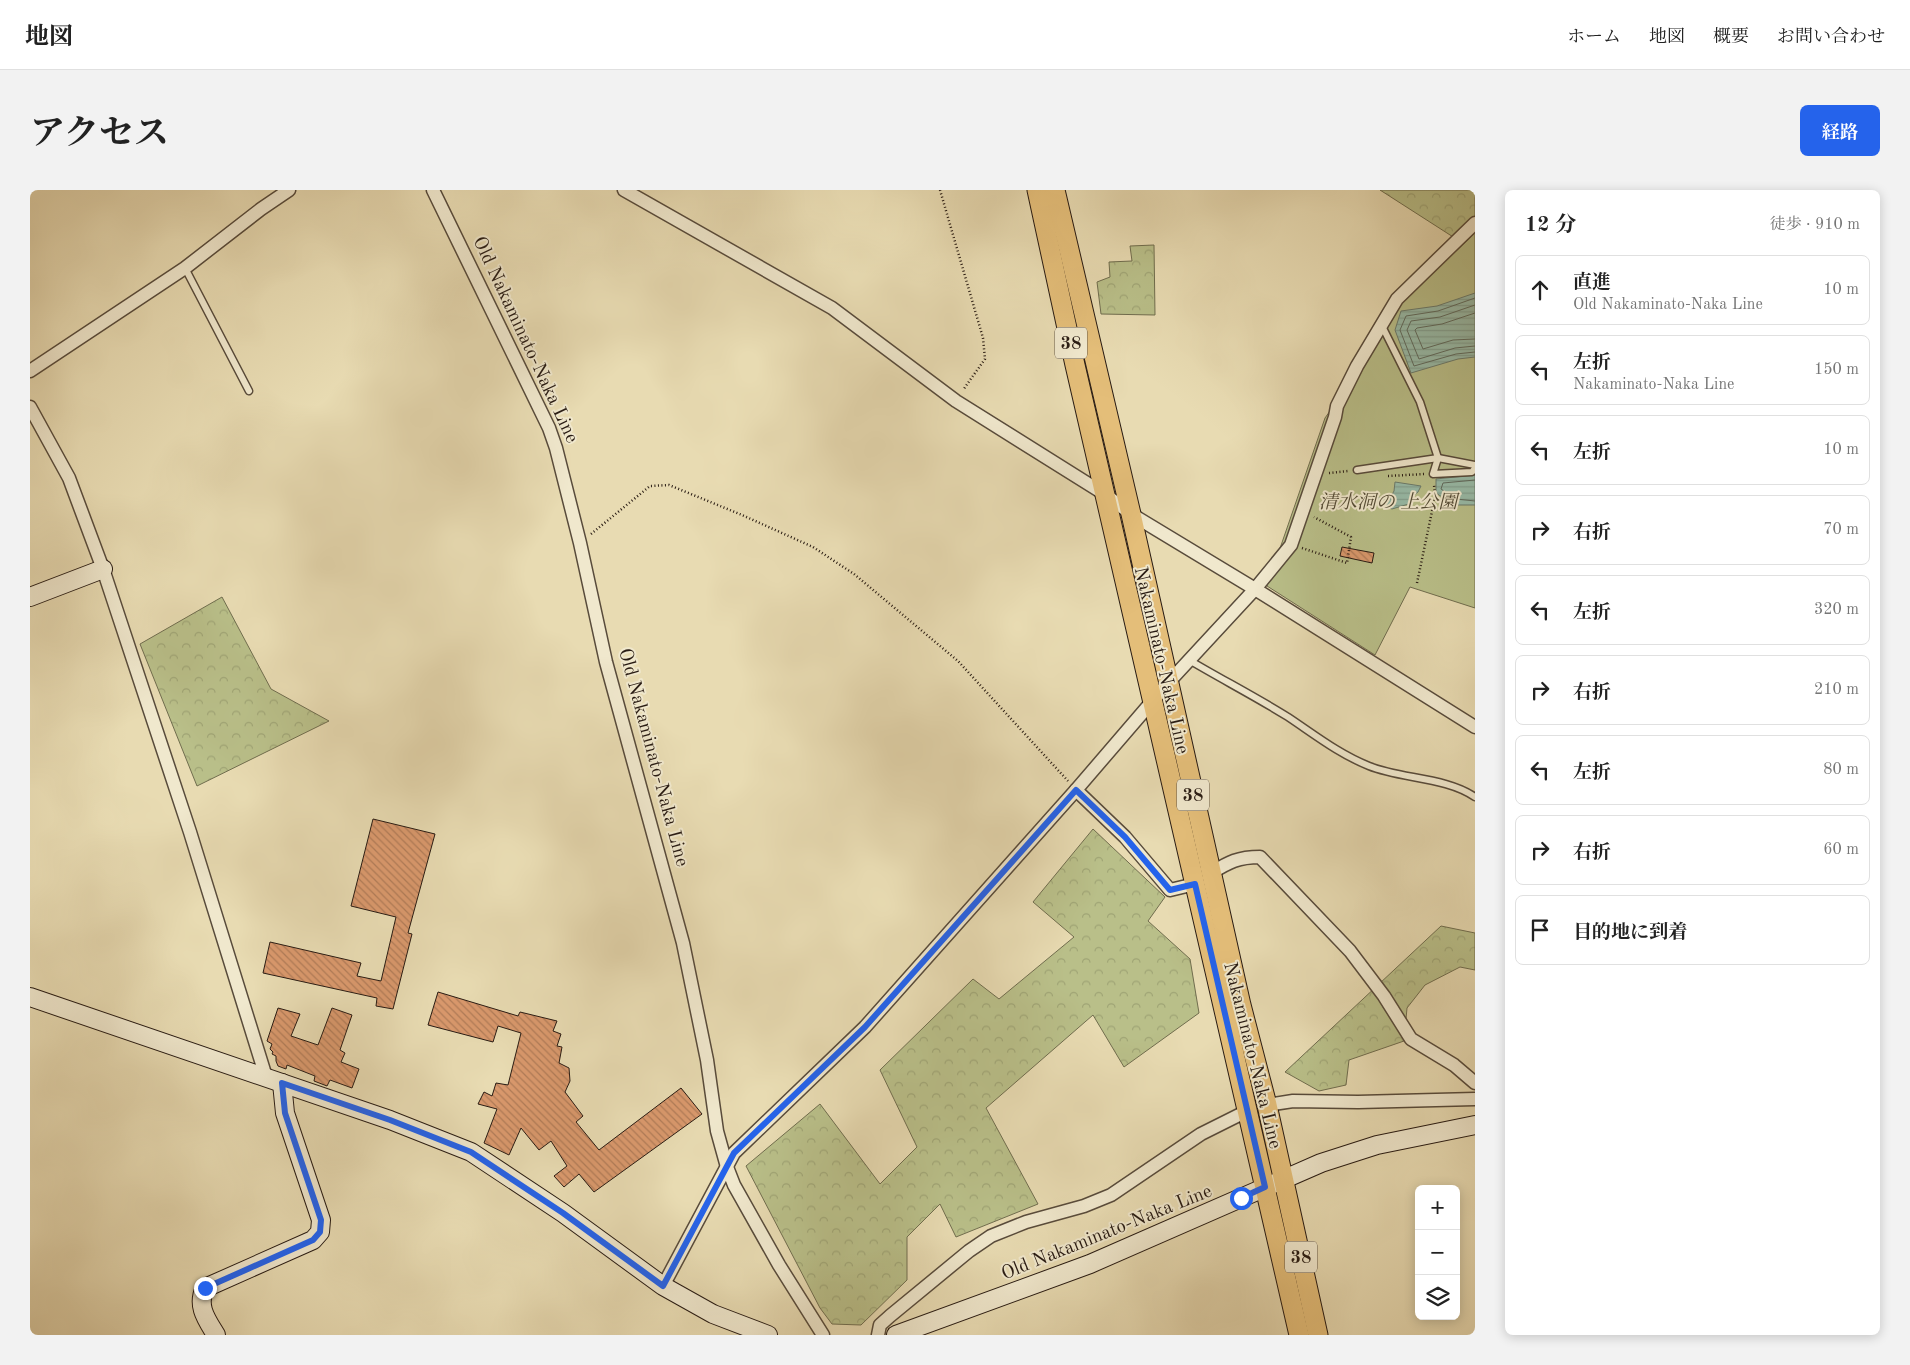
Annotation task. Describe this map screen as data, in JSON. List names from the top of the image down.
{
  "streets": {
    "main road": ["38", "Nakaminato-Naka Line"],
    "street": ["Old Nakaminato-Naka Line"]
  },
  "crossings": [
    ["Old Nakaminato-Naka Line", "Nakaminato-Naka Line"]
  ],
  "parks": ["清水洞の 上公園"],
  "page": {
    "header": "地図",
    "nav": [
      "ホーム",
      "地図",
      "概要",
      "お問い合わせ"
    ],
    "title": "アクセス",
    "buttons": "経路",
    "heading": ["12 分", "徒歩 · 910 m"],
    "list": [
      ["直進", "Old Nakaminato-Naka Line", "10 m"],
      ["左折", "Nakaminato-Naka Line", "150 m"],
      ["左折", "10 m"],
      ["右折", "70 m"],
      ["左折", "320 m"],
      ["右折", "210 m"],
      ["左折", "80 m"],
      ["右折", "60 m"],
      "目的地に到着"
    ],
    "map_buttons": ["+", "−"]
  }
}
